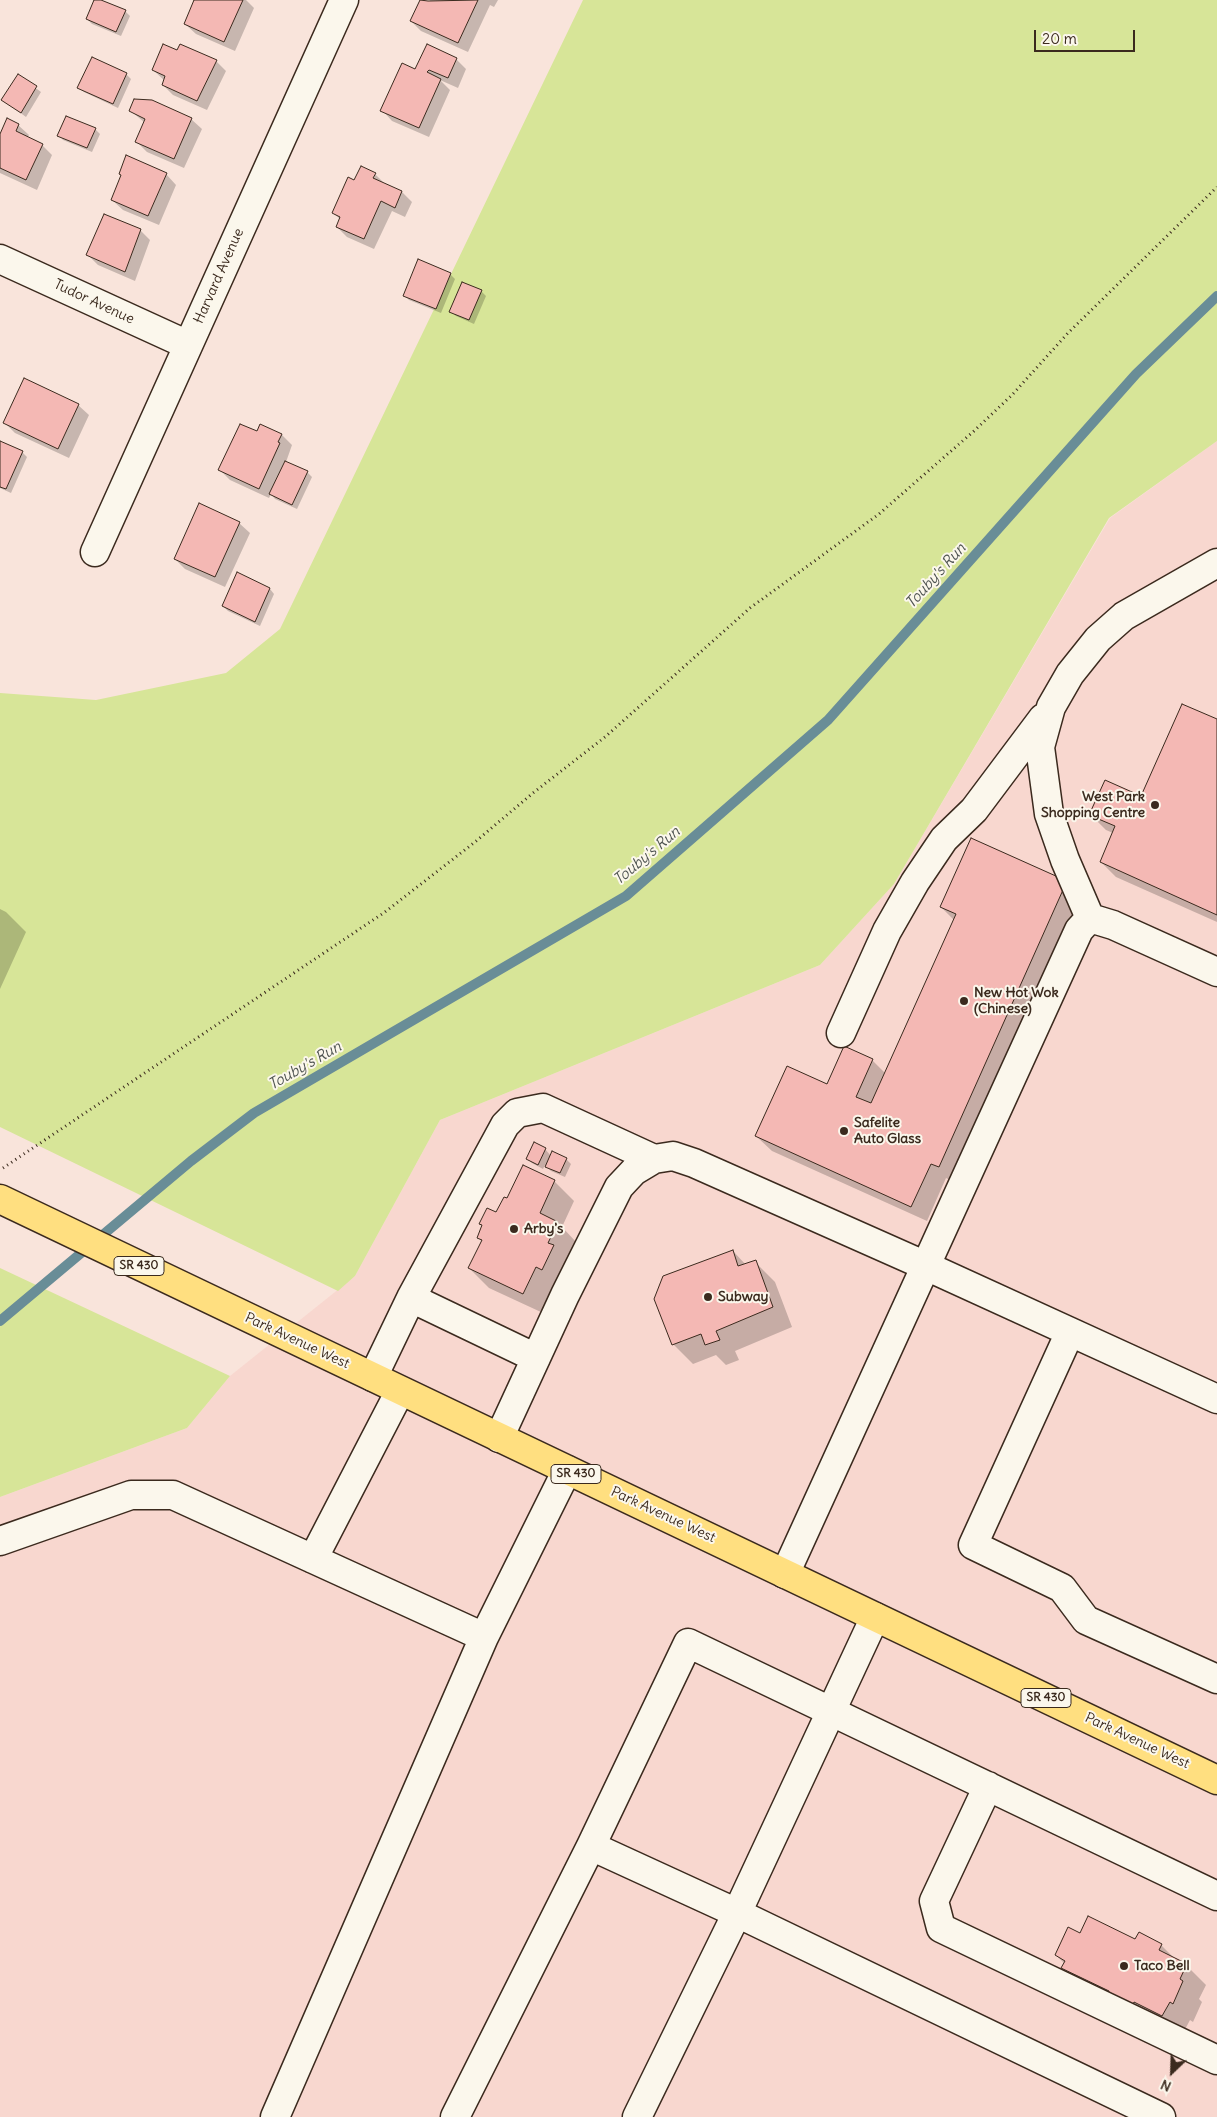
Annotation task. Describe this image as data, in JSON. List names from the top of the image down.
{
  "streets": {
    "main road": ["SR 430", "Park Avenue West"],
    "street": ["Harvard Avenue", "Tudor Avenue"]
  },
  "crossings": [
    ["Harvard Avenue", "Tudor Avenue"]
  ],
  "water": ["Touby's Run"],
  "places": [
    "West Park Shopping Centre",
    "New Hot Wok (Chinese)",
    "Safelite Auto Glass",
    "Arby's",
    "Subway",
    "Taco Bell"
  ],
  "scale_bar": "20 m",
  "north": "bottom left"
}
